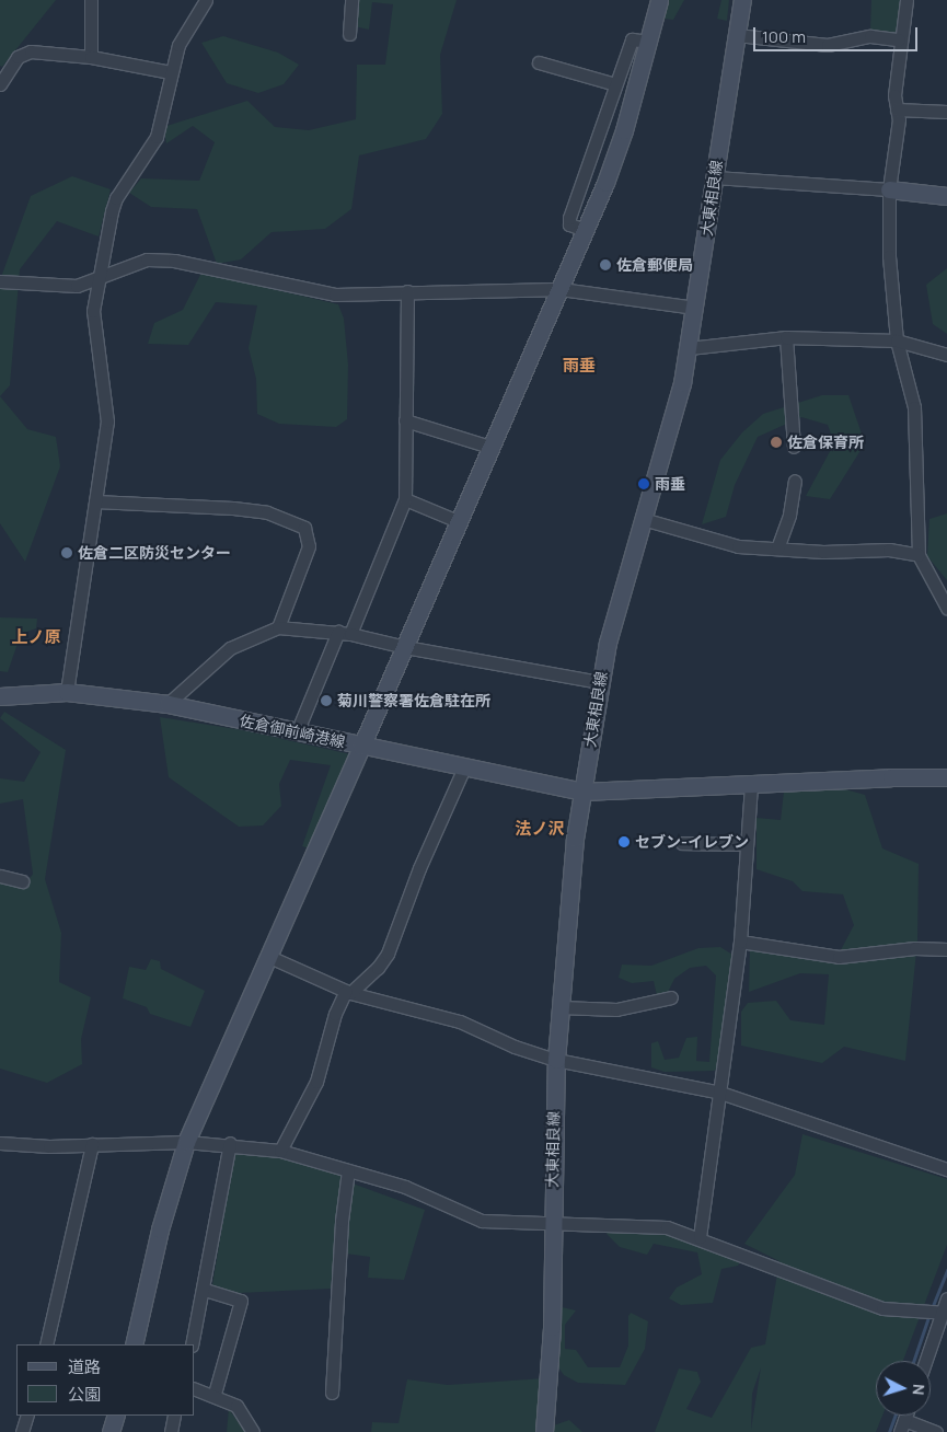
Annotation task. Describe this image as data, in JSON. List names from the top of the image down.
{
  "streets": {
    "main road": ["大東相良線", "佐倉御前崎港線"]
  },
  "crossings": [
    ["大東相良線", "佐倉御前崎港線"]
  ],
  "districts": ["雨垂", "上ノ原", "法ノ沢"],
  "places": [
    "佐倉郵便局",
    "佐倉保育所",
    "雨垂",
    "佐倉二区防災センター",
    "菊川警察署佐倉駐在所",
    "セブン-イレブン"
  ],
  "legend": ["道路", "公園"],
  "scale_bar": "100 m",
  "north": "right"
}
